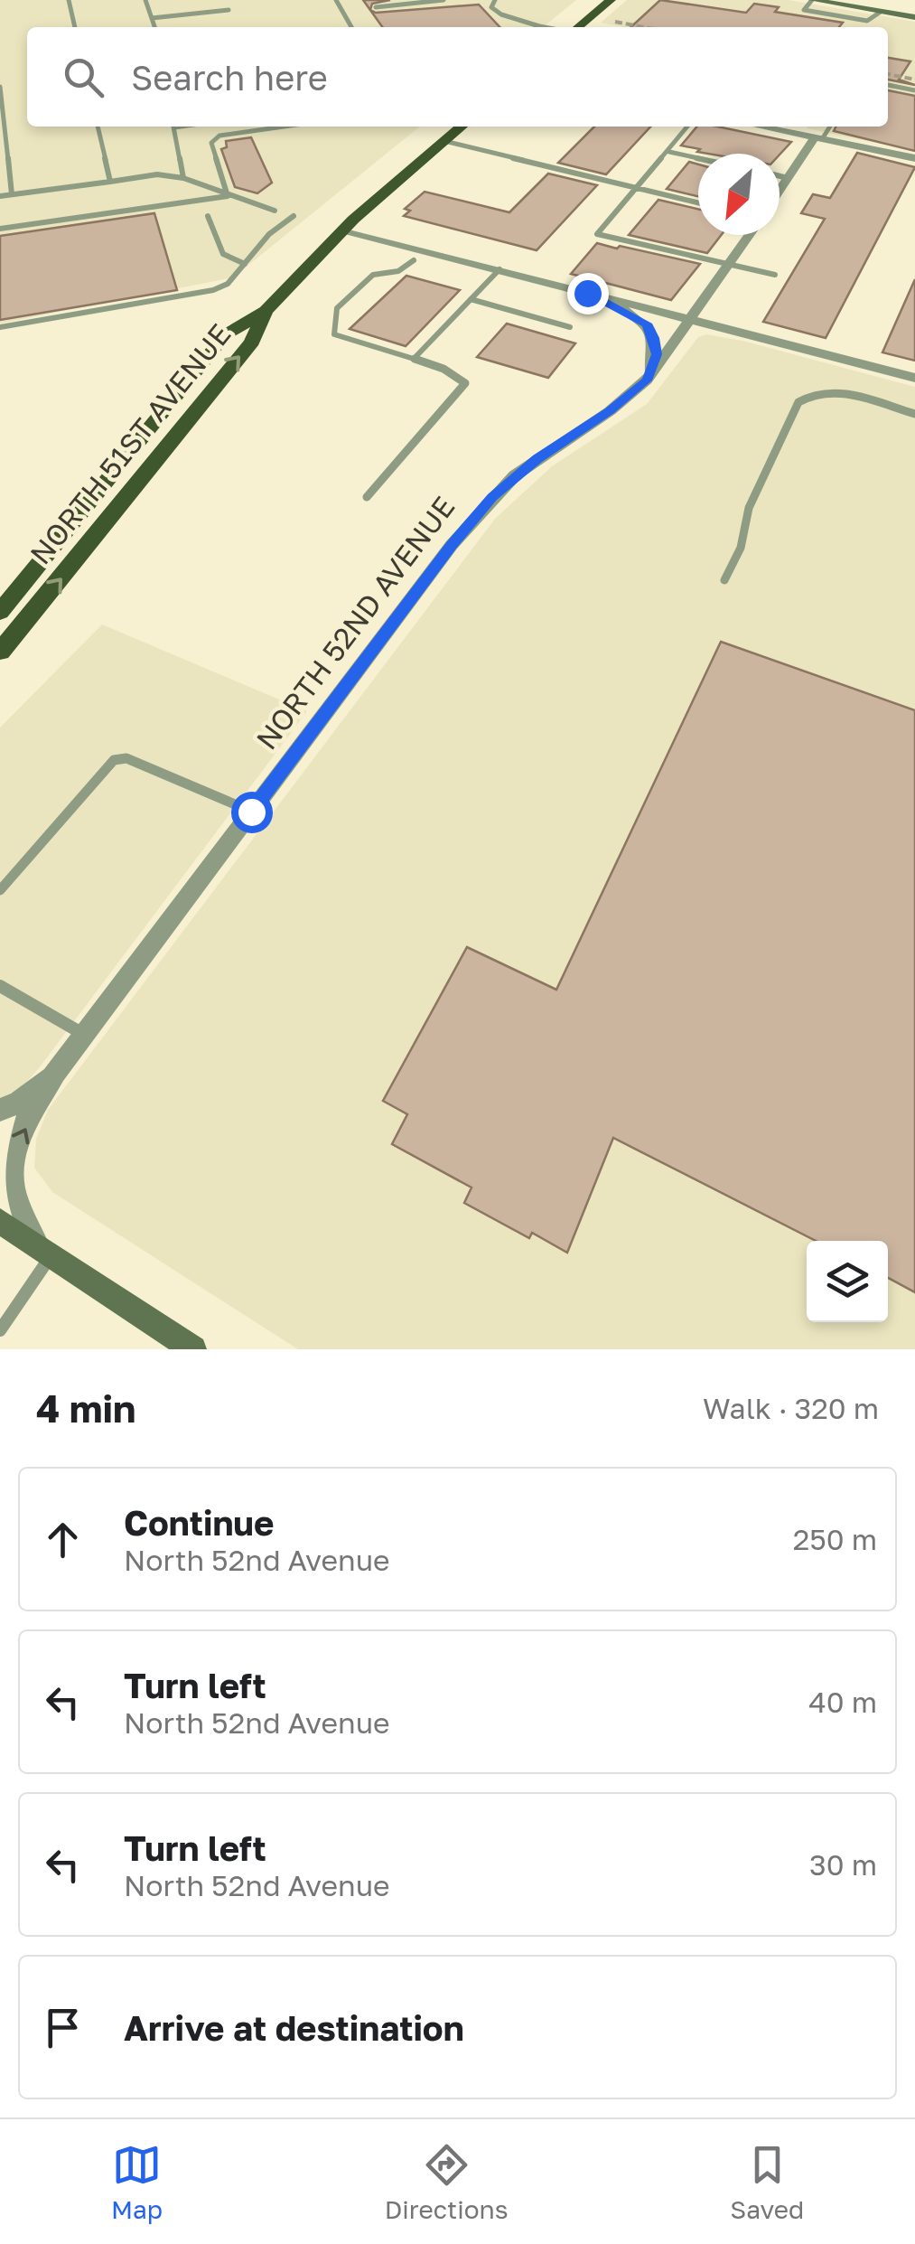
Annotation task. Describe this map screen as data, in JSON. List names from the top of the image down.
{
  "streets": {
    "main road": ["NORTH 51ST AVENUE"],
    "street": ["NORTH 52ND AVENUE"]
  },
  "north": "bottom left",
  "page": {
    "search": "Search here",
    "heading": ["4 min", "Walk · 320 m"],
    "list": [
      ["Continue", "North 52nd Avenue", "250 m"],
      ["Turn left", "North 52nd Avenue", "40 m"],
      ["Turn left", "North 52nd Avenue", "30 m"],
      "Arrive at destination"
    ],
    "nav": ["Map", "Directions", "Saved"]
  }
}
